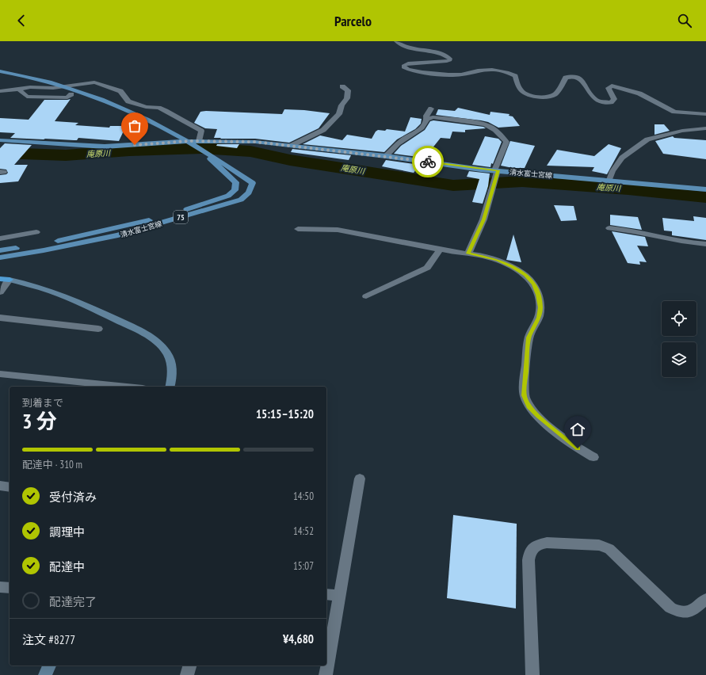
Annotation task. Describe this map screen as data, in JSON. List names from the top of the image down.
{
  "streets": {
    "main road": ["清水富士宮線", "75"]
  },
  "water": ["庵原川"],
  "page": {
    "header": "Parcelo",
    "heading": ["3 分", "到着まで", "15:15–15:20"],
    "panel": ["注文 #8277", "¥4,680"],
    "bar": "配達中 · 310 m",
    "list": [
      ["受付済み", "14:50"],
      ["調理中", "14:52"],
      ["配達中", "15:07"],
      "配達完了"
    ]
  }
}
